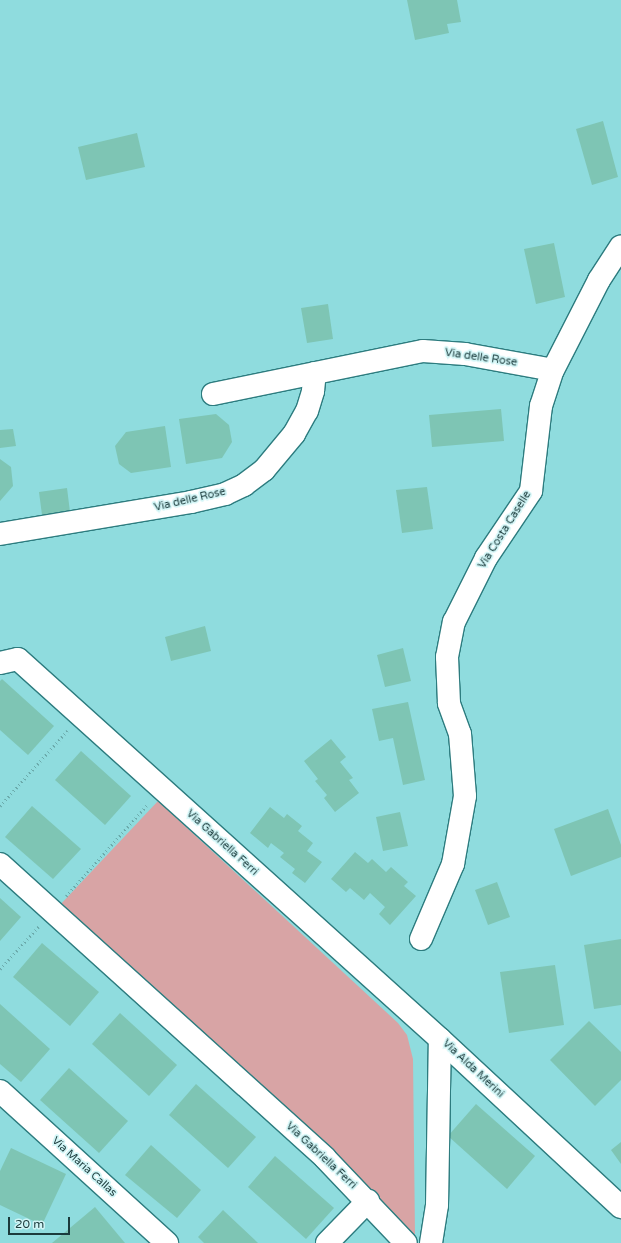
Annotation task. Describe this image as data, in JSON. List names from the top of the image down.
{
  "streets": {
    "street": [
      "Via delle Rose",
      "Via Costa Caselle",
      "Via Gabriella Ferri",
      "Via Alda Merini",
      "Via Maria Callas"
    ]
  },
  "crossings": [
    ["Via delle Rose", "Via Costa Caselle"],
    ["Via Gabriella Ferri", "Via Alda Merini"]
  ],
  "scale_bar": "20 m"
}
